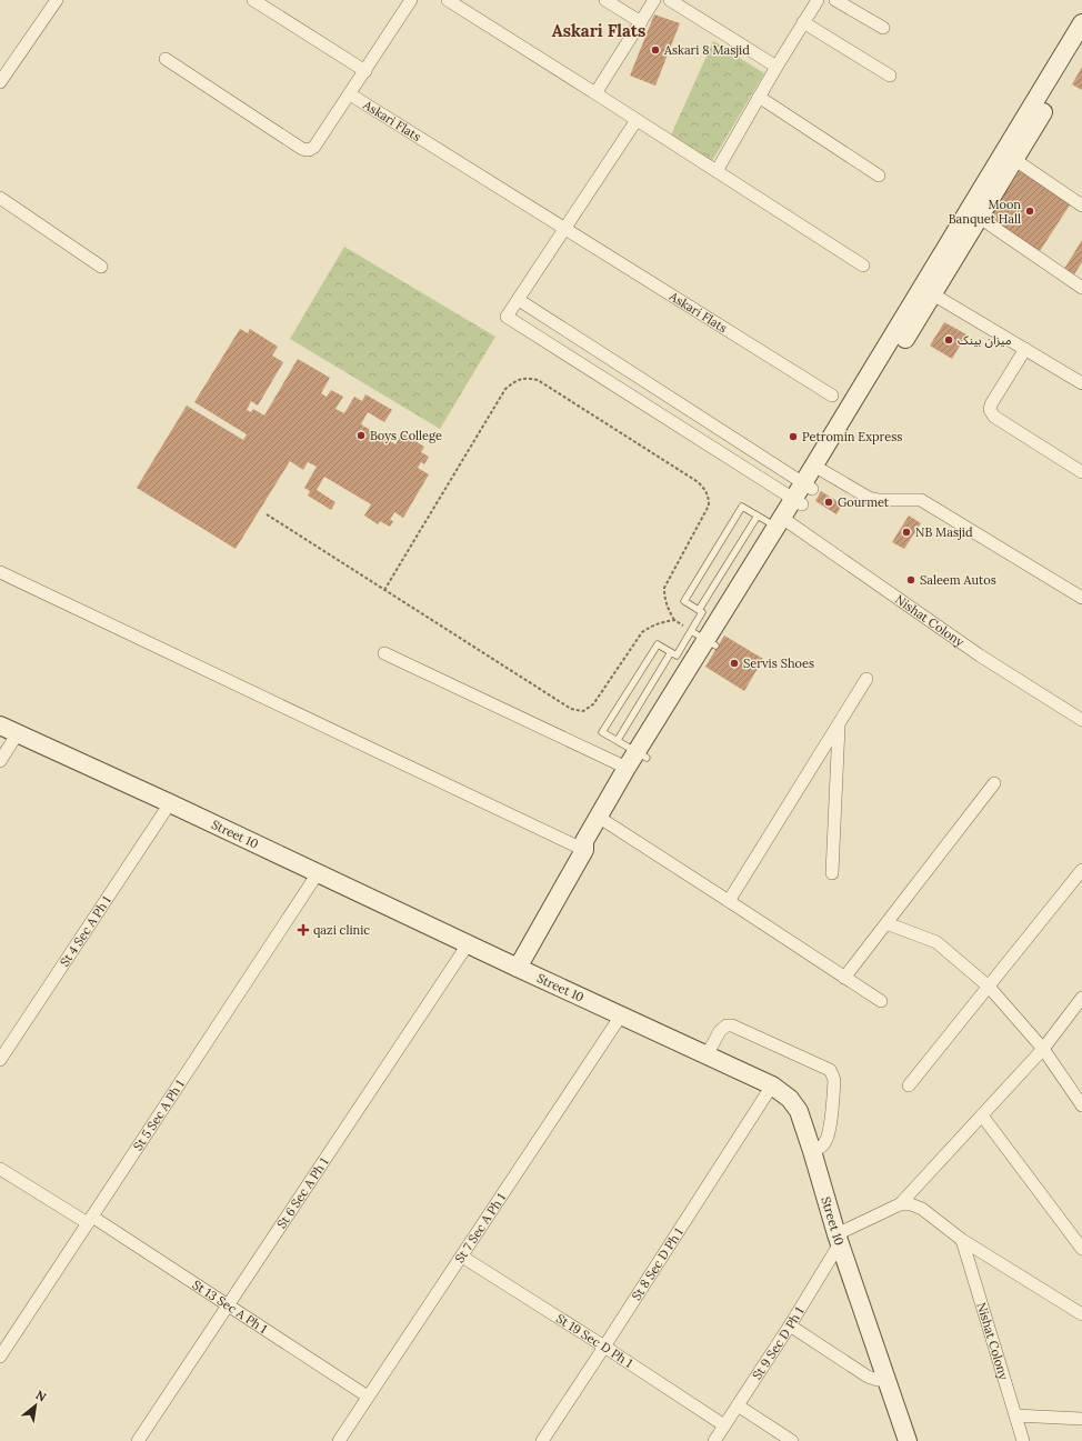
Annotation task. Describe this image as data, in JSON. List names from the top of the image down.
{
  "streets": {
    "street": [
      "Askari Flats",
      "Nishat Colony",
      "Street 10",
      "St 4 Sec A Ph 1",
      "St 5 Sec A Ph 1",
      "St 6 Sec A Ph 1",
      "St 7 Sec A Ph 1",
      "St 8 Sec D Ph 1",
      "St 13 Sec A Ph 1",
      "St 19 Sec D Ph 1",
      "St 9 Sec D Ph 1"
    ]
  },
  "crossings": [
    ["Street 10", "St 4 Sec A Ph 1"],
    ["Street 10", "St 5 Sec A Ph 1"],
    ["Street 10", "St 6 Sec A Ph 1"],
    ["Street 10", "St 7 Sec A Ph 1"],
    ["Street 10", "St 8 Sec D Ph 1"],
    ["Street 10", "St 9 Sec D Ph 1"],
    ["St 5 Sec A Ph 1", "St 13 Sec A Ph 1"],
    ["St 6 Sec A Ph 1", "St 13 Sec A Ph 1"],
    ["St 7 Sec A Ph 1", "St 13 Sec A Ph 1"],
    ["St 7 Sec A Ph 1", "St 19 Sec D Ph 1"],
    ["St 8 Sec D Ph 1", "St 19 Sec D Ph 1"],
    ["St 19 Sec D Ph 1", "St 9 Sec D Ph 1"]
  ],
  "districts": ["Askari Flats"],
  "places": {
    "other": [
      "Askari 8 Masjid",
      "Moon Banquet Hall",
      "میزان بینک",
      "Boys College",
      "Petromin Express",
      "Gourmet",
      "NB Masjid",
      "Saleem Autos",
      "Servis Shoes"
    ],
    "health": ["qazi clinic"]
  },
  "north": "top right"
}
